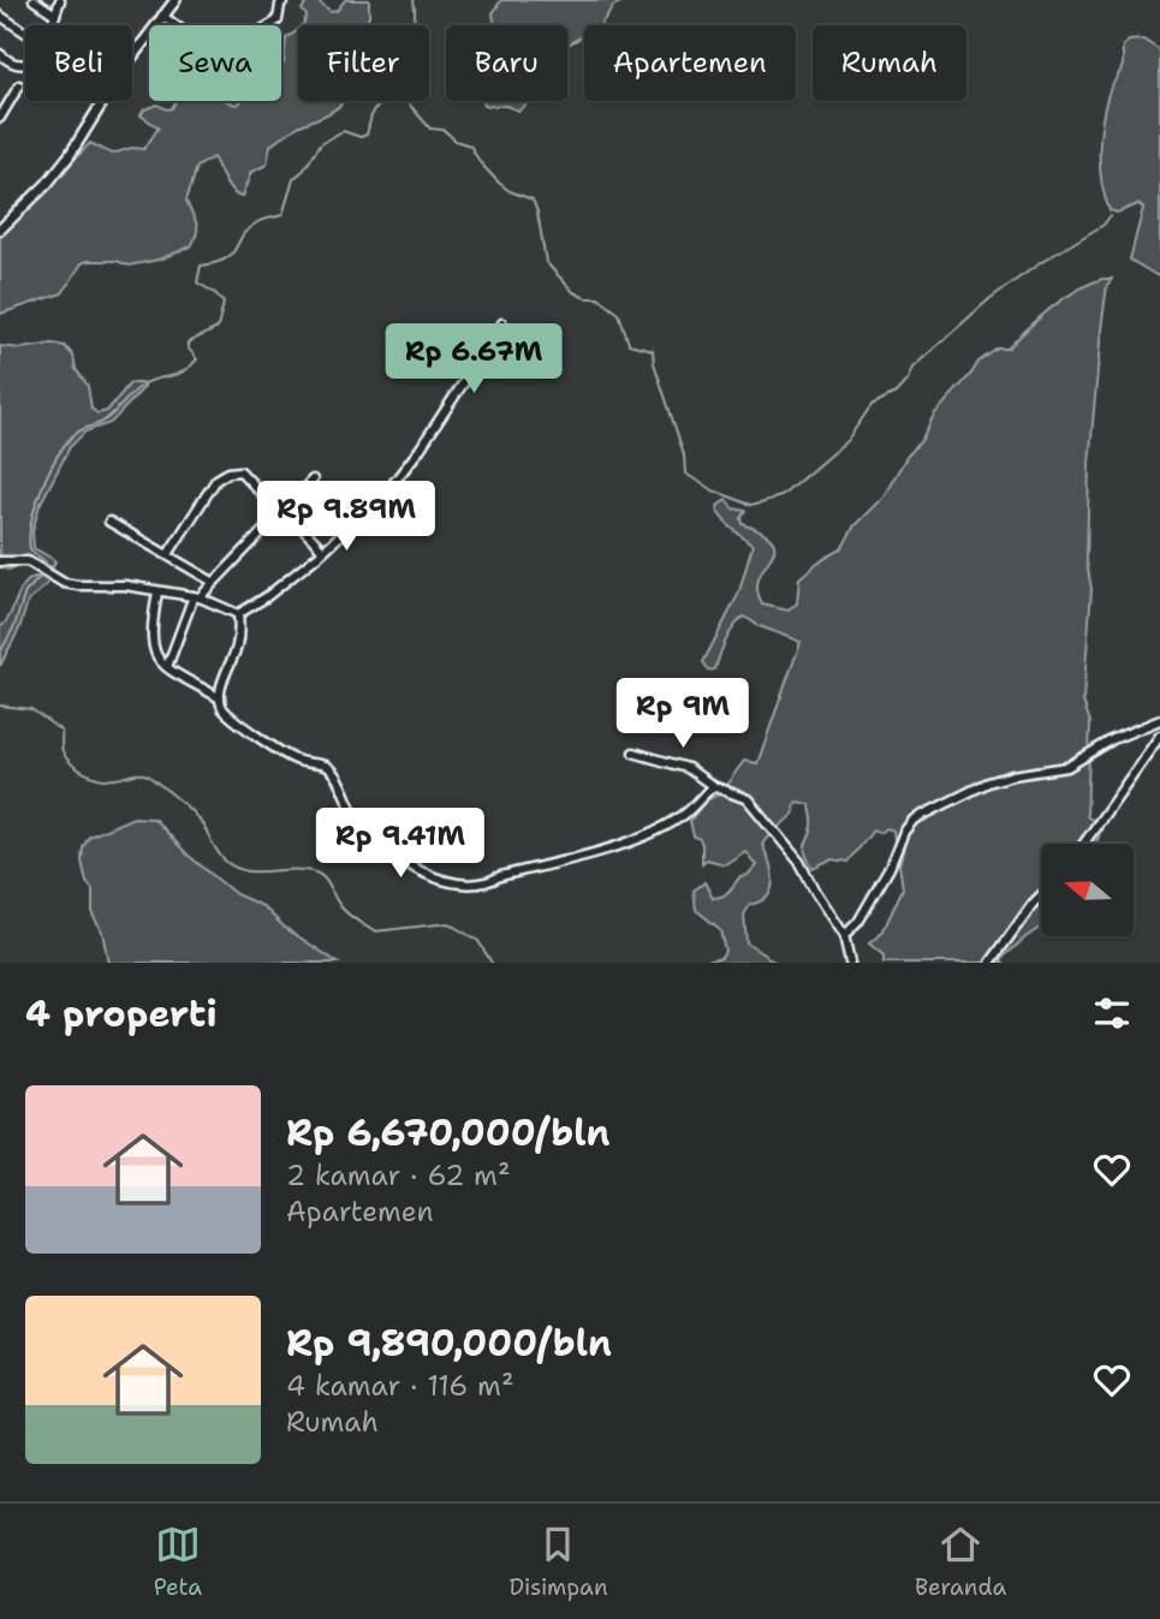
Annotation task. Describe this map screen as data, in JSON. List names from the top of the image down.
{
  "north": "left",
  "page": {
    "chip": [
      "Beli",
      "Sewa",
      "Filter",
      "Baru",
      "Apartemen",
      "Rumah"
    ],
    "price": [
      "Rp 6.67M",
      "Rp 9.89M",
      "Rp 9M",
      "Rp 9.41M"
    ],
    "heading": "4 properti",
    "list": [
      {
        "name": "Rp 6,670,000/bln",
        "note": "2 kamar · 62 m² · Apartemen"
      },
      {
        "name": "Rp 9,890,000/bln",
        "note": "4 kamar · 116 m² · Rumah"
      }
    ],
    "tabs": ["Peta", "Disimpan", "Beranda"]
  }
}
